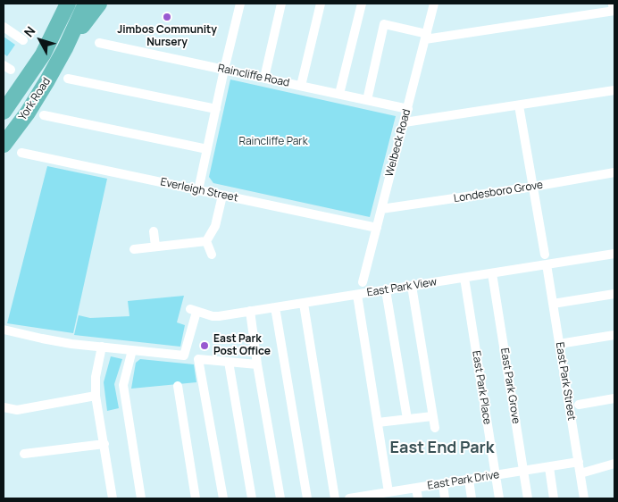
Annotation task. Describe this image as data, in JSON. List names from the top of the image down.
{
  "streets": {
    "highway": ["York Road"],
    "street": [
      "Raincliffe Road",
      "Welbeck Road",
      "Everleigh Street",
      "Londesboro Grove",
      "East Park View",
      "East Park Street",
      "East Park Grove",
      "East Park Place",
      "East Park Drive"
    ]
  },
  "crossings": [
    ["Raincliffe Road", "Welbeck Road"],
    ["Welbeck Road", "Everleigh Street"],
    ["Welbeck Road", "Londesboro Grove"],
    ["East Park View", "East Park Street"],
    ["East Park View", "East Park Grove"],
    ["East Park View", "East Park Place"],
    ["East Park Street", "East Park Drive"],
    ["East Park Grove", "East Park Drive"],
    ["East Park Place", "East Park Drive"]
  ],
  "districts": ["East End Park"],
  "parks": ["Raincliffe Park"],
  "places": ["Jimbos Community Nursery", "East Park Post Office"],
  "north": "top left"
}
